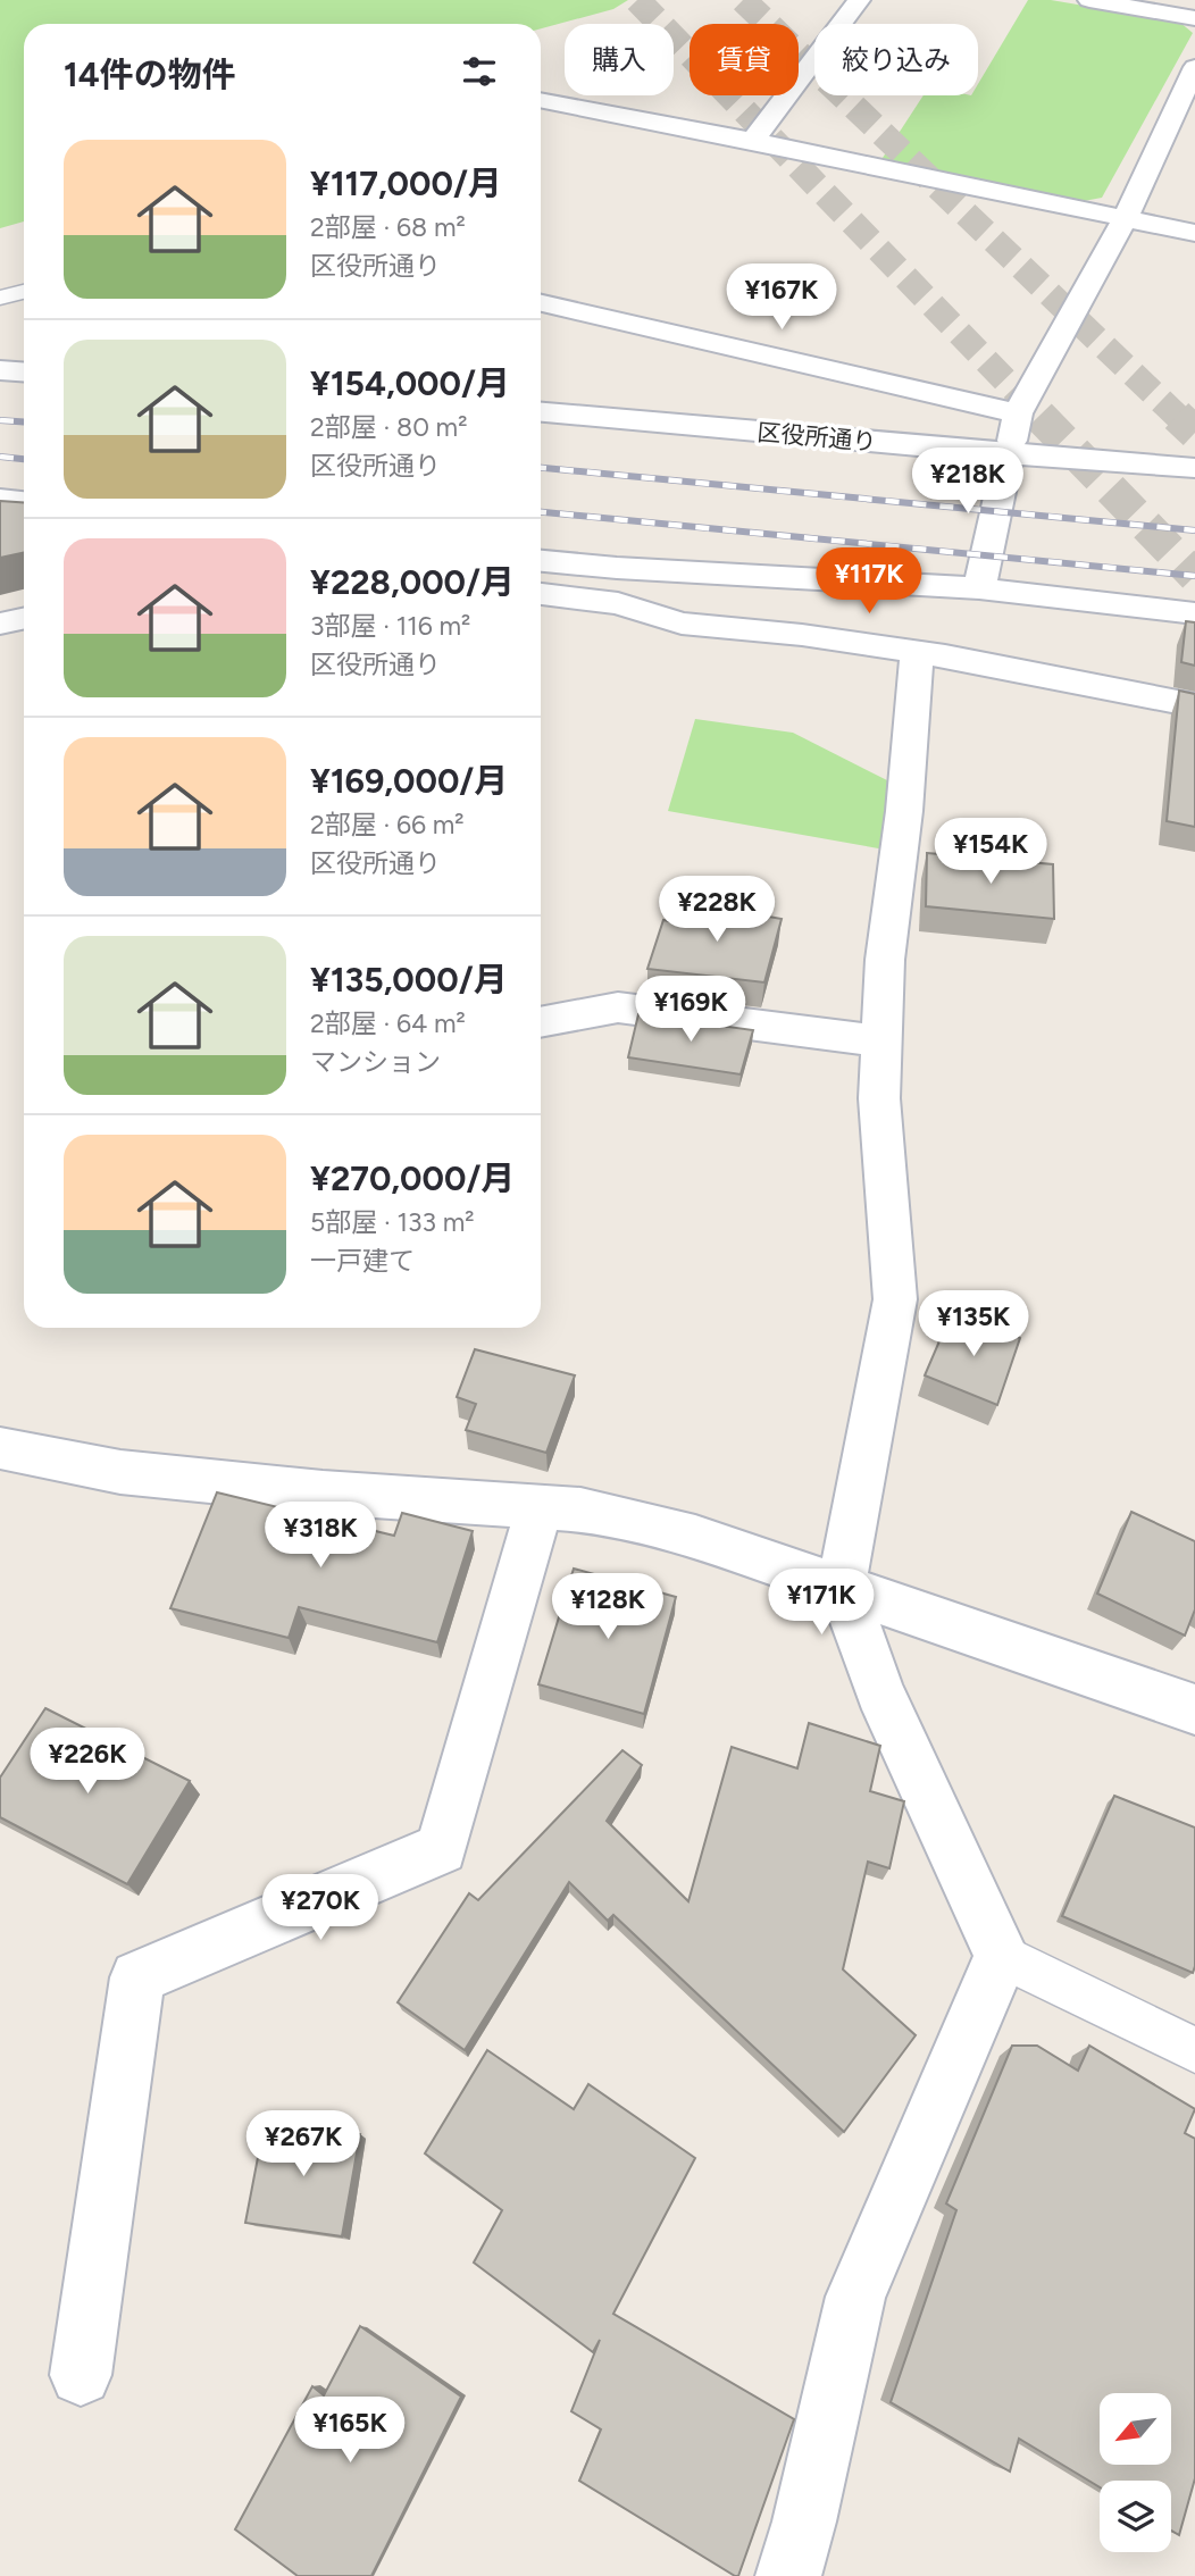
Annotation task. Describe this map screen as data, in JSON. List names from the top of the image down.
{
  "streets": {
    "street": ["区役所通り"]
  },
  "north": "bottom left",
  "page": {
    "chip": ["購入", "賃貸", "絞り込み"],
    "heading": "14件の物件",
    "list": [
      {
        "name": "¥117,000/月",
        "note": "2部屋 · 68 m² · 区役所通り"
      },
      {
        "name": "¥154,000/月",
        "note": "2部屋 · 80 m² · 区役所通り"
      },
      {
        "name": "¥228,000/月",
        "note": "3部屋 · 116 m² · 区役所通り"
      },
      {
        "name": "¥169,000/月",
        "note": "2部屋 · 66 m² · 区役所通り"
      },
      {
        "name": "¥135,000/月",
        "note": "2部屋 · 64 m² · マンション"
      },
      {
        "name": "¥270,000/月",
        "note": "5部屋 · 133 m² · 一戸建て"
      }
    ],
    "price": [
      "¥167K",
      "¥218K",
      "¥117K",
      "¥154K",
      "¥228K",
      "¥169K",
      "¥135K",
      "¥318K",
      "¥171K",
      "¥128K",
      "¥226K",
      "¥270K",
      "¥267K",
      "¥165K"
    ]
  }
}
